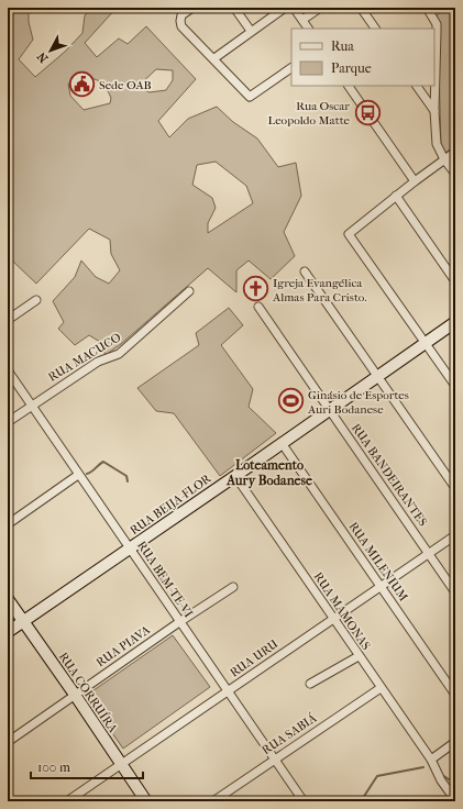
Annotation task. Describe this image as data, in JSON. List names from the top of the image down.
{
  "streets": {
    "street": [
      "RUA MACUCO",
      "RUA BANDEIRANTES",
      "RUA BEIJA-FLOR",
      "RUA MILENIUM",
      "RUA BEM-TE-VI",
      "RUA MAMONAS",
      "RUA PIAVA",
      "RUA URU",
      "RUA CORRUÍRA",
      "RUA SABIÁ"
    ]
  },
  "crossings": [
    ["RUA MACUCO", "RUA BEM-TE-VI"],
    ["RUA BANDEIRANTES", "RUA BEIJA-FLOR"],
    ["RUA BANDEIRANTES", "RUA URU"],
    ["RUA BEIJA-FLOR", "RUA MILENIUM"],
    ["RUA BEIJA-FLOR", "RUA BEM-TE-VI"],
    ["RUA BEIJA-FLOR", "RUA MAMONAS"],
    ["RUA BEIJA-FLOR", "RUA CORRUÍRA"],
    ["RUA MILENIUM", "RUA URU"],
    ["RUA BEM-TE-VI", "RUA PIAVA"],
    ["RUA BEM-TE-VI", "RUA URU"],
    ["RUA BEM-TE-VI", "RUA SABIÁ"],
    ["RUA MAMONAS", "RUA URU"],
    ["RUA MAMONAS", "RUA SABIÁ"],
    ["RUA PIAVA", "RUA CORRUÍRA"],
    ["RUA URU", "RUA CORRUÍRA"]
  ],
  "districts": ["Loteamento Aury Bodanese"],
  "places": {
    "public building": ["Sede OAB"],
    "bus stop": ["Rua Oscar Leopoldo Matte"],
    "church": ["Igreja Evangélica Almas Para Cristo."],
    "sports": ["Ginásio de Esportes Auri Bodanese"]
  },
  "legend": ["Rua", "Parque"],
  "scale_bar": "100 m",
  "north": "bottom left"
}
